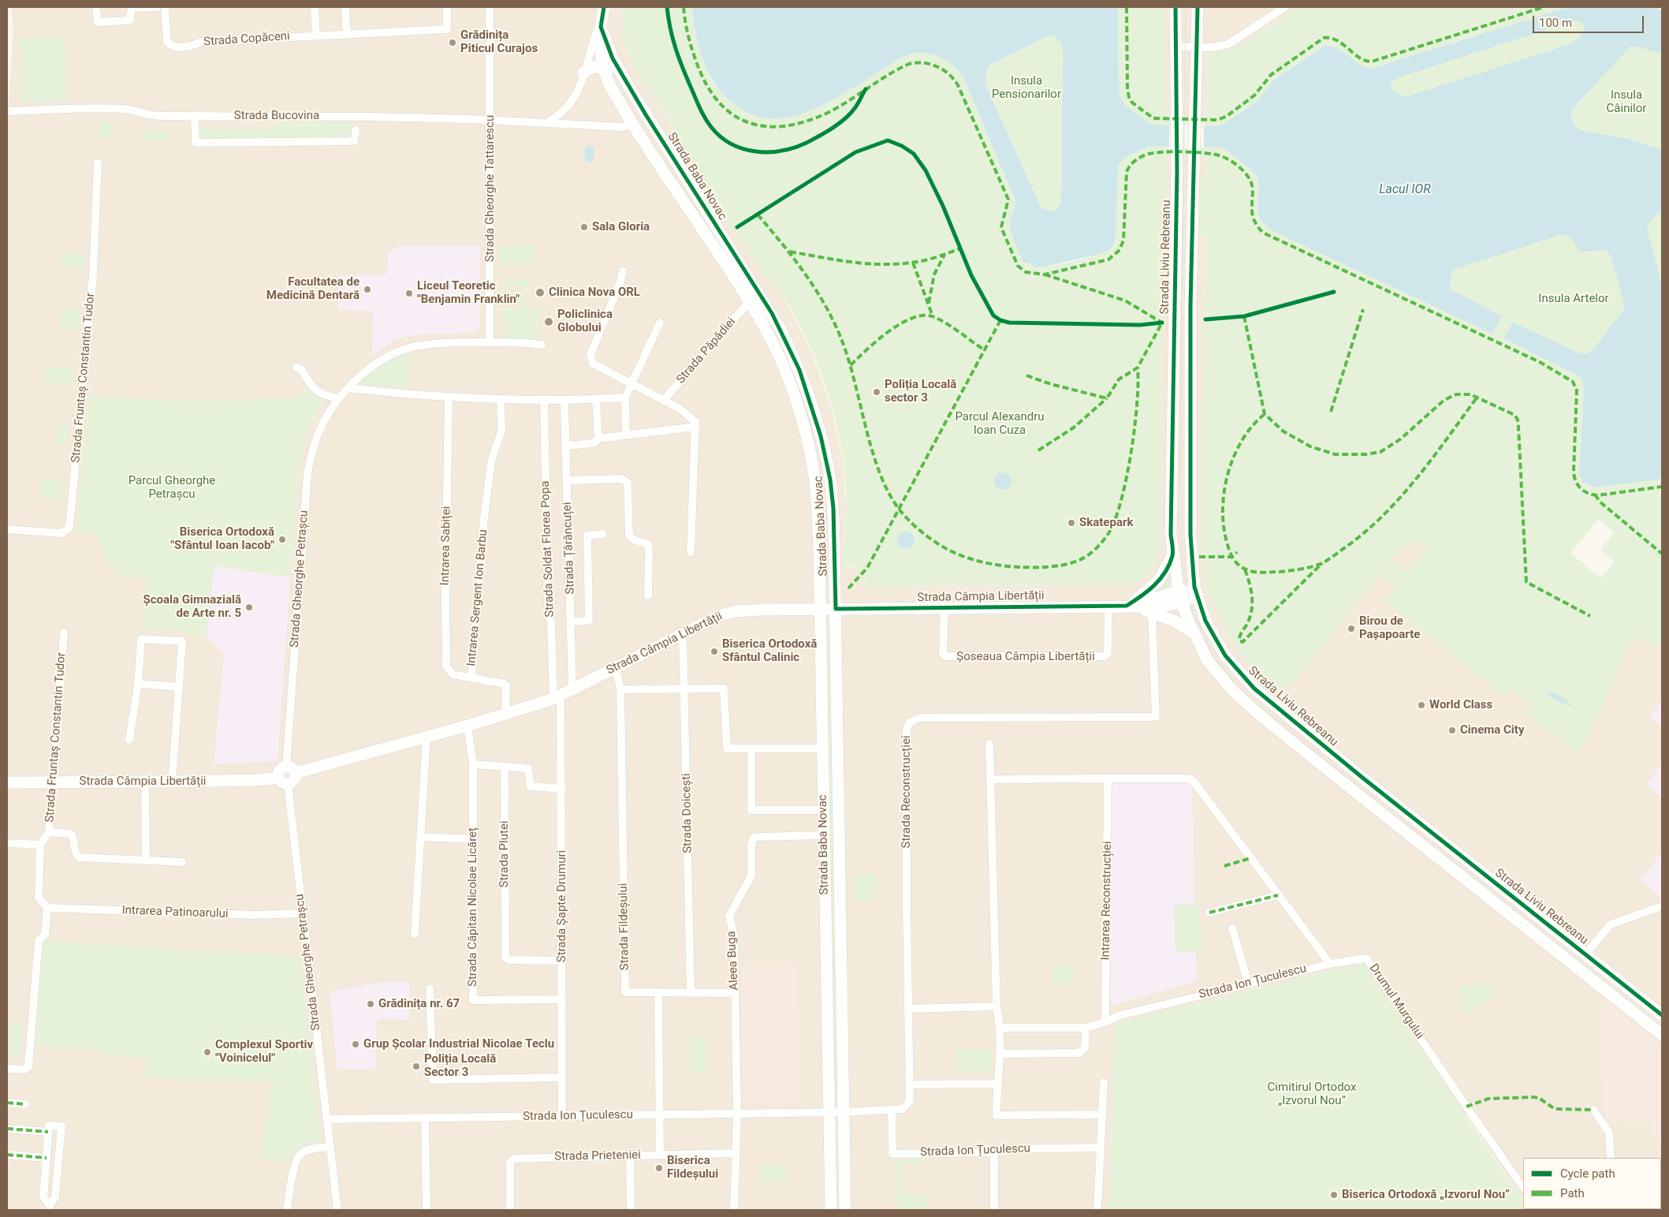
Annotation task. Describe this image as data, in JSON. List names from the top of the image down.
{
  "streets": {
    "main road": ["Strada Baba Novac", "Strada Liviu Rebreanu", "Strada Câmpia Libertății"],
    "street": [
      "Strada Copăceni",
      "Strada Bucovina",
      "Strada Gheorghe Tattarescu",
      "Strada Păpădiei",
      "Strada Fruntaș Constantin Tudor",
      "Intrarea Sabiței",
      "Strada Țărăncuței",
      "Strada Soldat Florea Popa",
      "Strada Gheorghe Petrașcu",
      "Intrarea Sergent Ion Barbu",
      "Șoseaua Câmpia Libertății",
      "Strada Reconstrucției",
      "Strada Doicești",
      "Strada Plutei",
      "Intrarea Reconstrucției",
      "Strada Șapte Drumuri",
      "Strada Căpitan Nicolae Licăreț",
      "Intrarea Patinoarului",
      "Strada Fildeșului",
      "Aleea Buga",
      "Strada Ion Țuculescu",
      "Drumul Murgului",
      "Strada Prieteniei"
    ]
  },
  "crossings": [
    ["Strada Bucovina", "Strada Baba Novac"],
    ["Strada Bucovina", "Strada Gheorghe Tattarescu"],
    ["Strada Baba Novac", "Strada Păpădiei"],
    ["Strada Baba Novac", "Strada Câmpia Libertății"],
    ["Strada Baba Novac", "Aleea Buga"],
    ["Strada Baba Novac", "Strada Ion Țuculescu"],
    ["Strada Gheorghe Tattarescu", "Strada Gheorghe Petrașcu"],
    ["Strada Liviu Rebreanu", "Strada Câmpia Libertății"],
    ["Strada Fruntaș Constantin Tudor", "Strada Câmpia Libertății"],
    ["Intrarea Sabiței", "Strada Câmpia Libertății"],
    ["Intrarea Sabiței", "Intrarea Sergent Ion Barbu"],
    ["Strada Țărăncuței", "Strada Câmpia Libertății"],
    ["Strada Soldat Florea Popa", "Strada Câmpia Libertății"],
    ["Strada Soldat Florea Popa", "Strada Șapte Drumuri"],
    ["Strada Gheorghe Petrașcu", "Strada Câmpia Libertății"],
    ["Strada Gheorghe Petrașcu", "Intrarea Patinoarului"],
    ["Strada Gheorghe Petrașcu", "Strada Ion Țuculescu"],
    ["Strada Câmpia Libertății", "Șoseaua Câmpia Libertății"],
    ["Strada Câmpia Libertății", "Strada Doicești"],
    ["Strada Câmpia Libertății", "Strada Șapte Drumuri"],
    ["Strada Câmpia Libertății", "Strada Căpitan Nicolae Licăreț"],
    ["Strada Câmpia Libertății", "Strada Fildeșului"],
    ["Strada Plutei", "Strada Șapte Drumuri"],
    ["Intrarea Reconstrucției", "Strada Ion Țuculescu"],
    ["Strada Șapte Drumuri", "Strada Căpitan Nicolae Licăreț"],
    ["Strada Șapte Drumuri", "Strada Ion Țuculescu"],
    ["Aleea Buga", "Strada Ion Țuculescu"],
    ["Aleea Buga", "Strada Prieteniei"],
    ["Strada Ion Țuculescu", "Drumul Murgului"]
  ],
  "water": ["Lacul IOR"],
  "parks": [
    "Insula Pensionarilor",
    "Insula Câinilor",
    "Insula Artelor",
    "Parcul Alexandru Ioan Cuza",
    "Parcul Gheorghe Petrașcu",
    "Cimitirul Ortodox „Izvorul Nou”"
  ],
  "places": [
    "Grădinița Piticul Curajos",
    "Sala Gloria",
    "Facultatea de Medicină Dentară",
    "Clinica Nova ORL",
    "Liceul Teoretic \"Benjamin Franklin\"",
    "Policlinica Globului",
    "Poliția Locală sector 3",
    "Skatepark",
    "Biserica Ortodoxă \"Sfântul Ioan Iacob\"",
    "Școala Gimnazială de Arte nr. 5",
    "Birou de Pașapoarte",
    "Biserica Ortodoxă Sfântul Calinic",
    "World Class",
    "Cinema City",
    "Grădinița nr. 67",
    "Grup Școlar Industrial Nicolae Teclu",
    "Complexul Sportiv \"Voinicelul\"",
    "Poliția Locală Sector 3",
    "Biserica Fildeșului",
    "Biserica Ortodoxă „Izvorul Nou”"
  ],
  "legend": ["Cycle path", "Path"],
  "scale_bar": "100 m"
}
